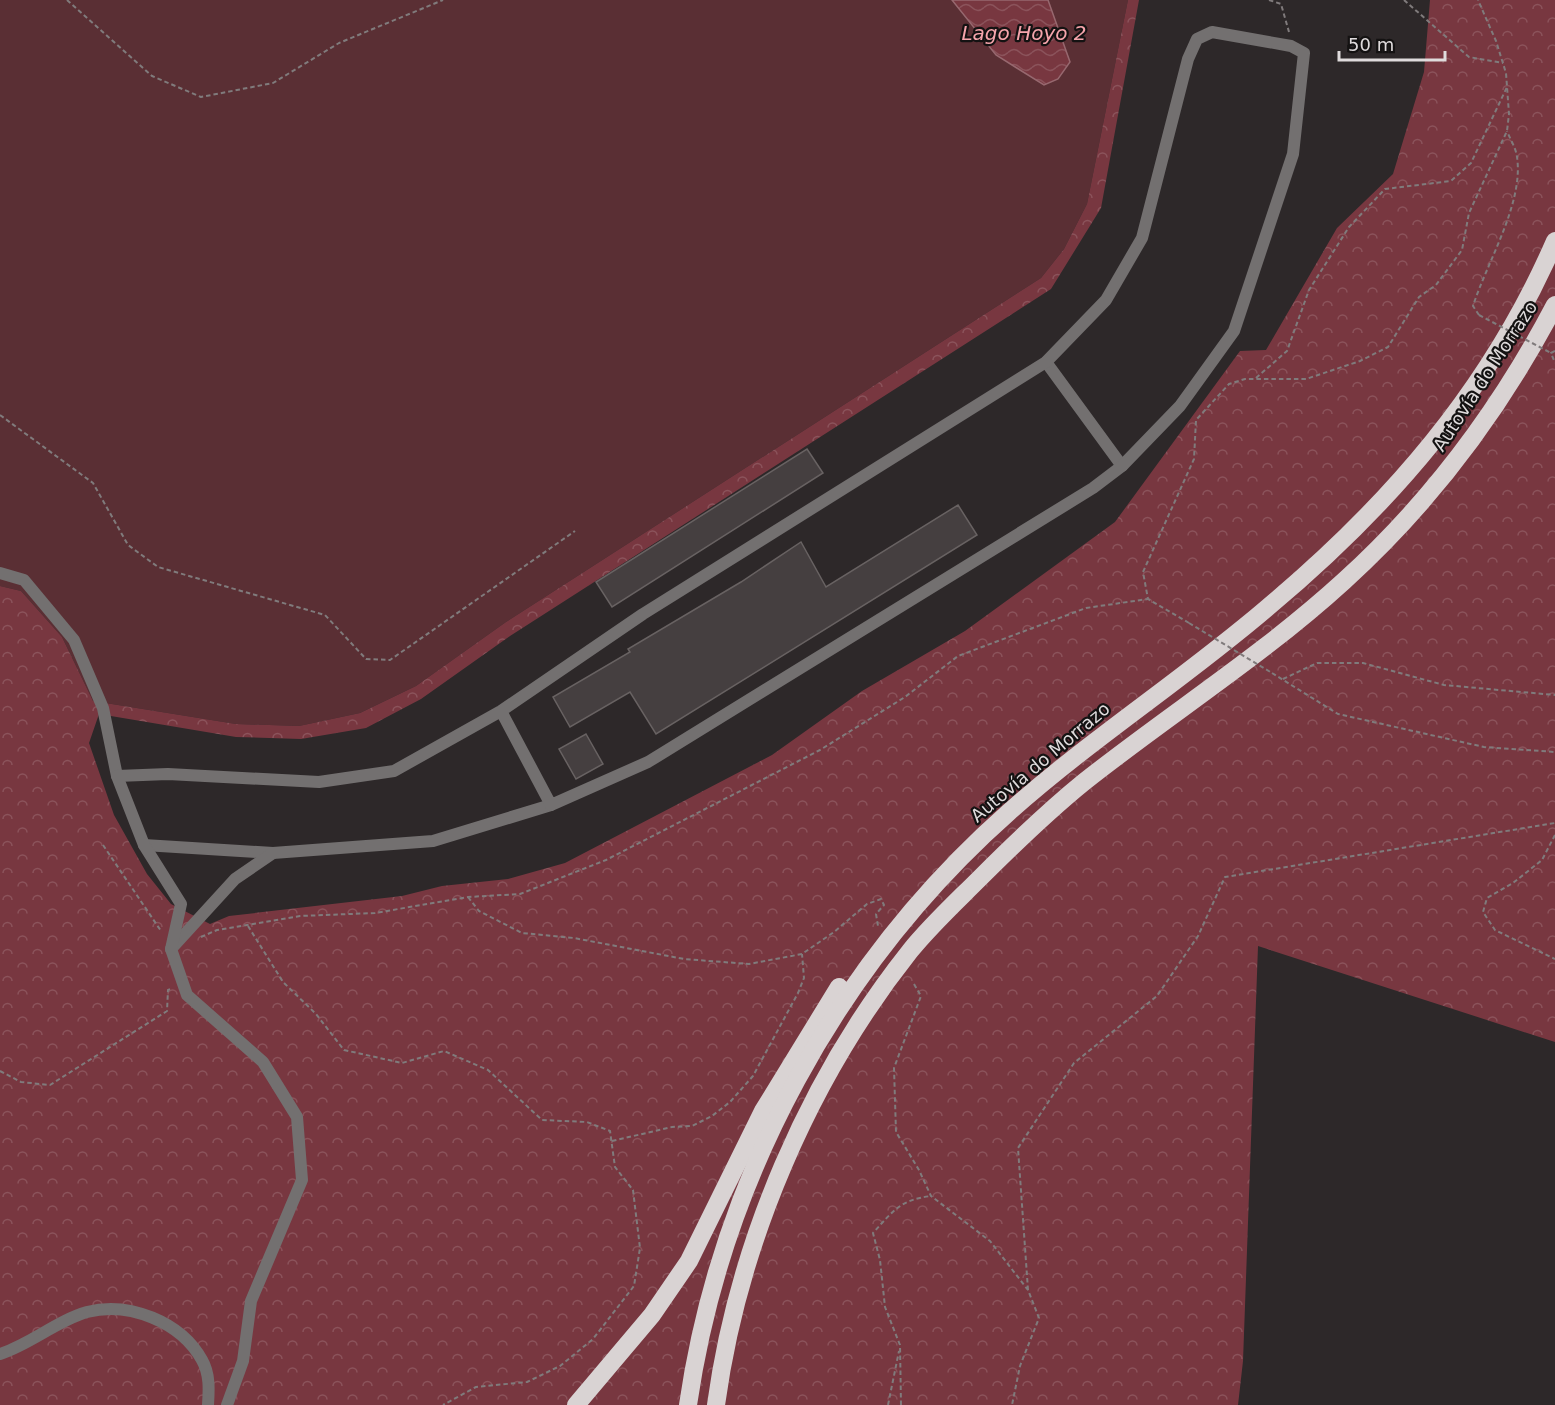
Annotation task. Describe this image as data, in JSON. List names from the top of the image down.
{
  "streets": {
    "highway": ["Autovía do Morrazo"]
  },
  "water": ["Lago Hoyo 2"],
  "scale_bar": "50 m"
}
